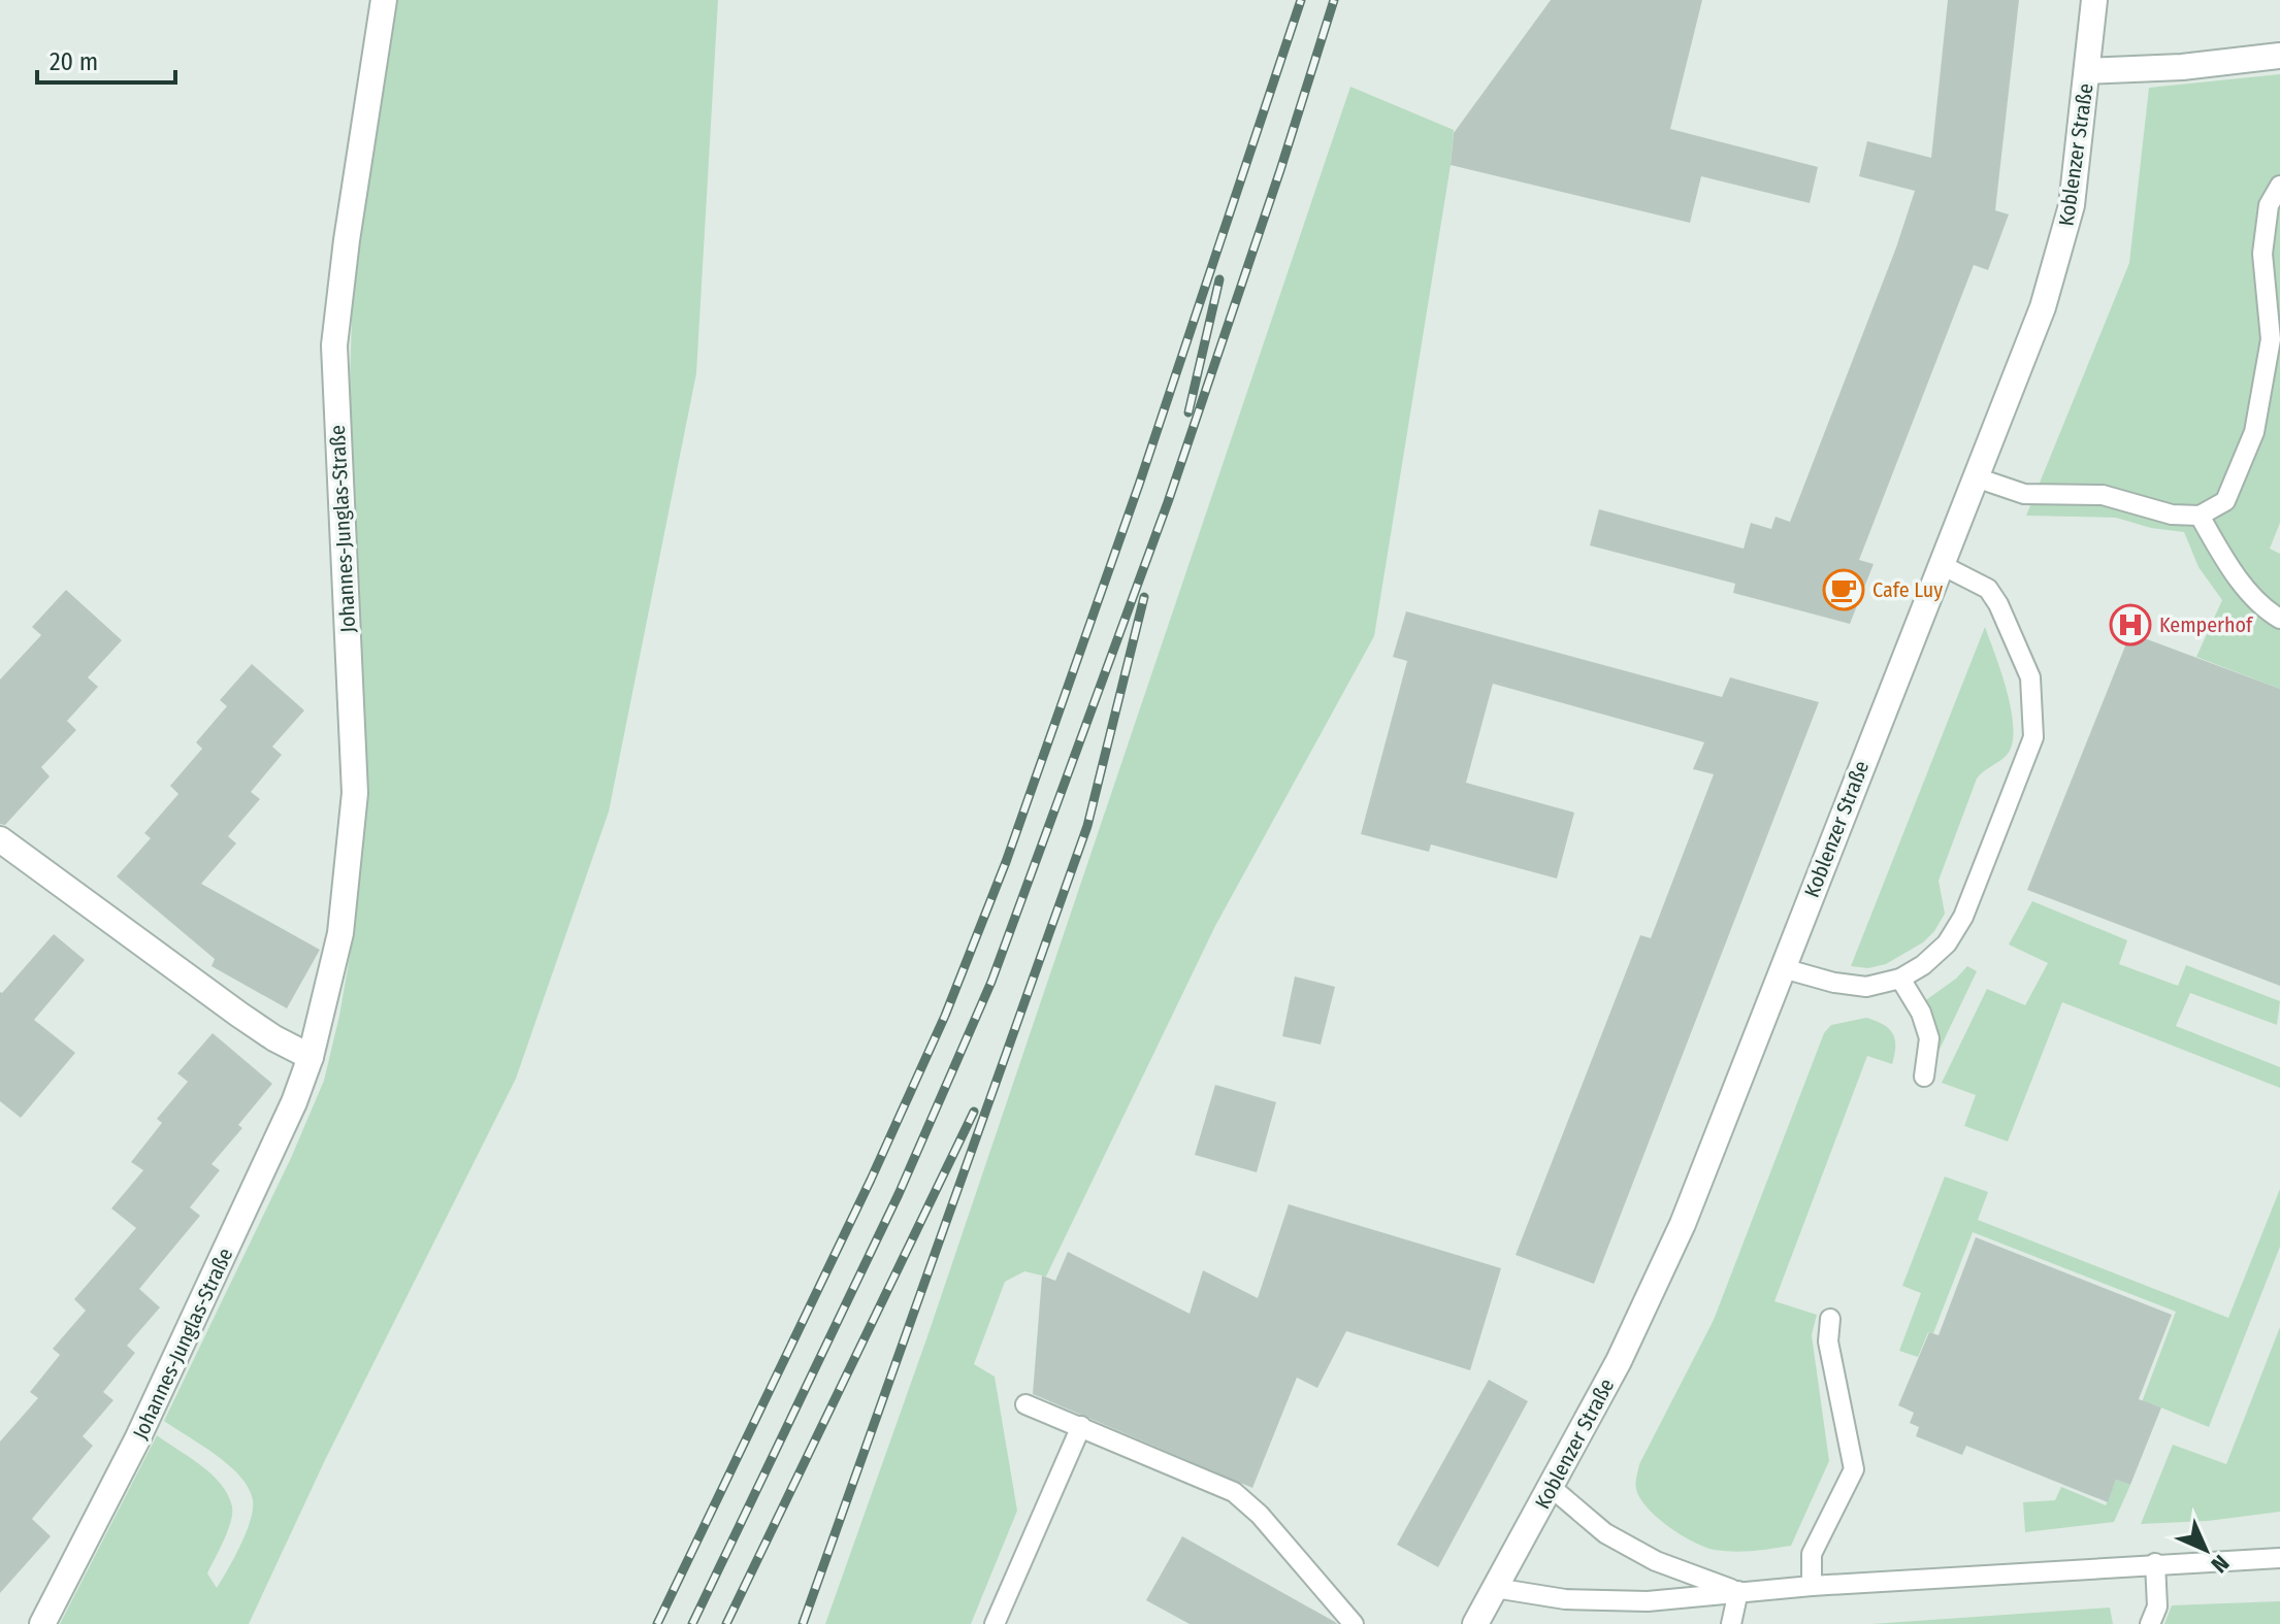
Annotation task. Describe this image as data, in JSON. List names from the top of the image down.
{
  "streets": {
    "street": ["Koblenzer Straße", "Johannes-Junglas-Straße"]
  },
  "places": {
    "cafe": ["Cafe Luy"],
    "hospital": ["Kemperhof"]
  },
  "scale_bar": "20 m",
  "north": "bottom right"
}
